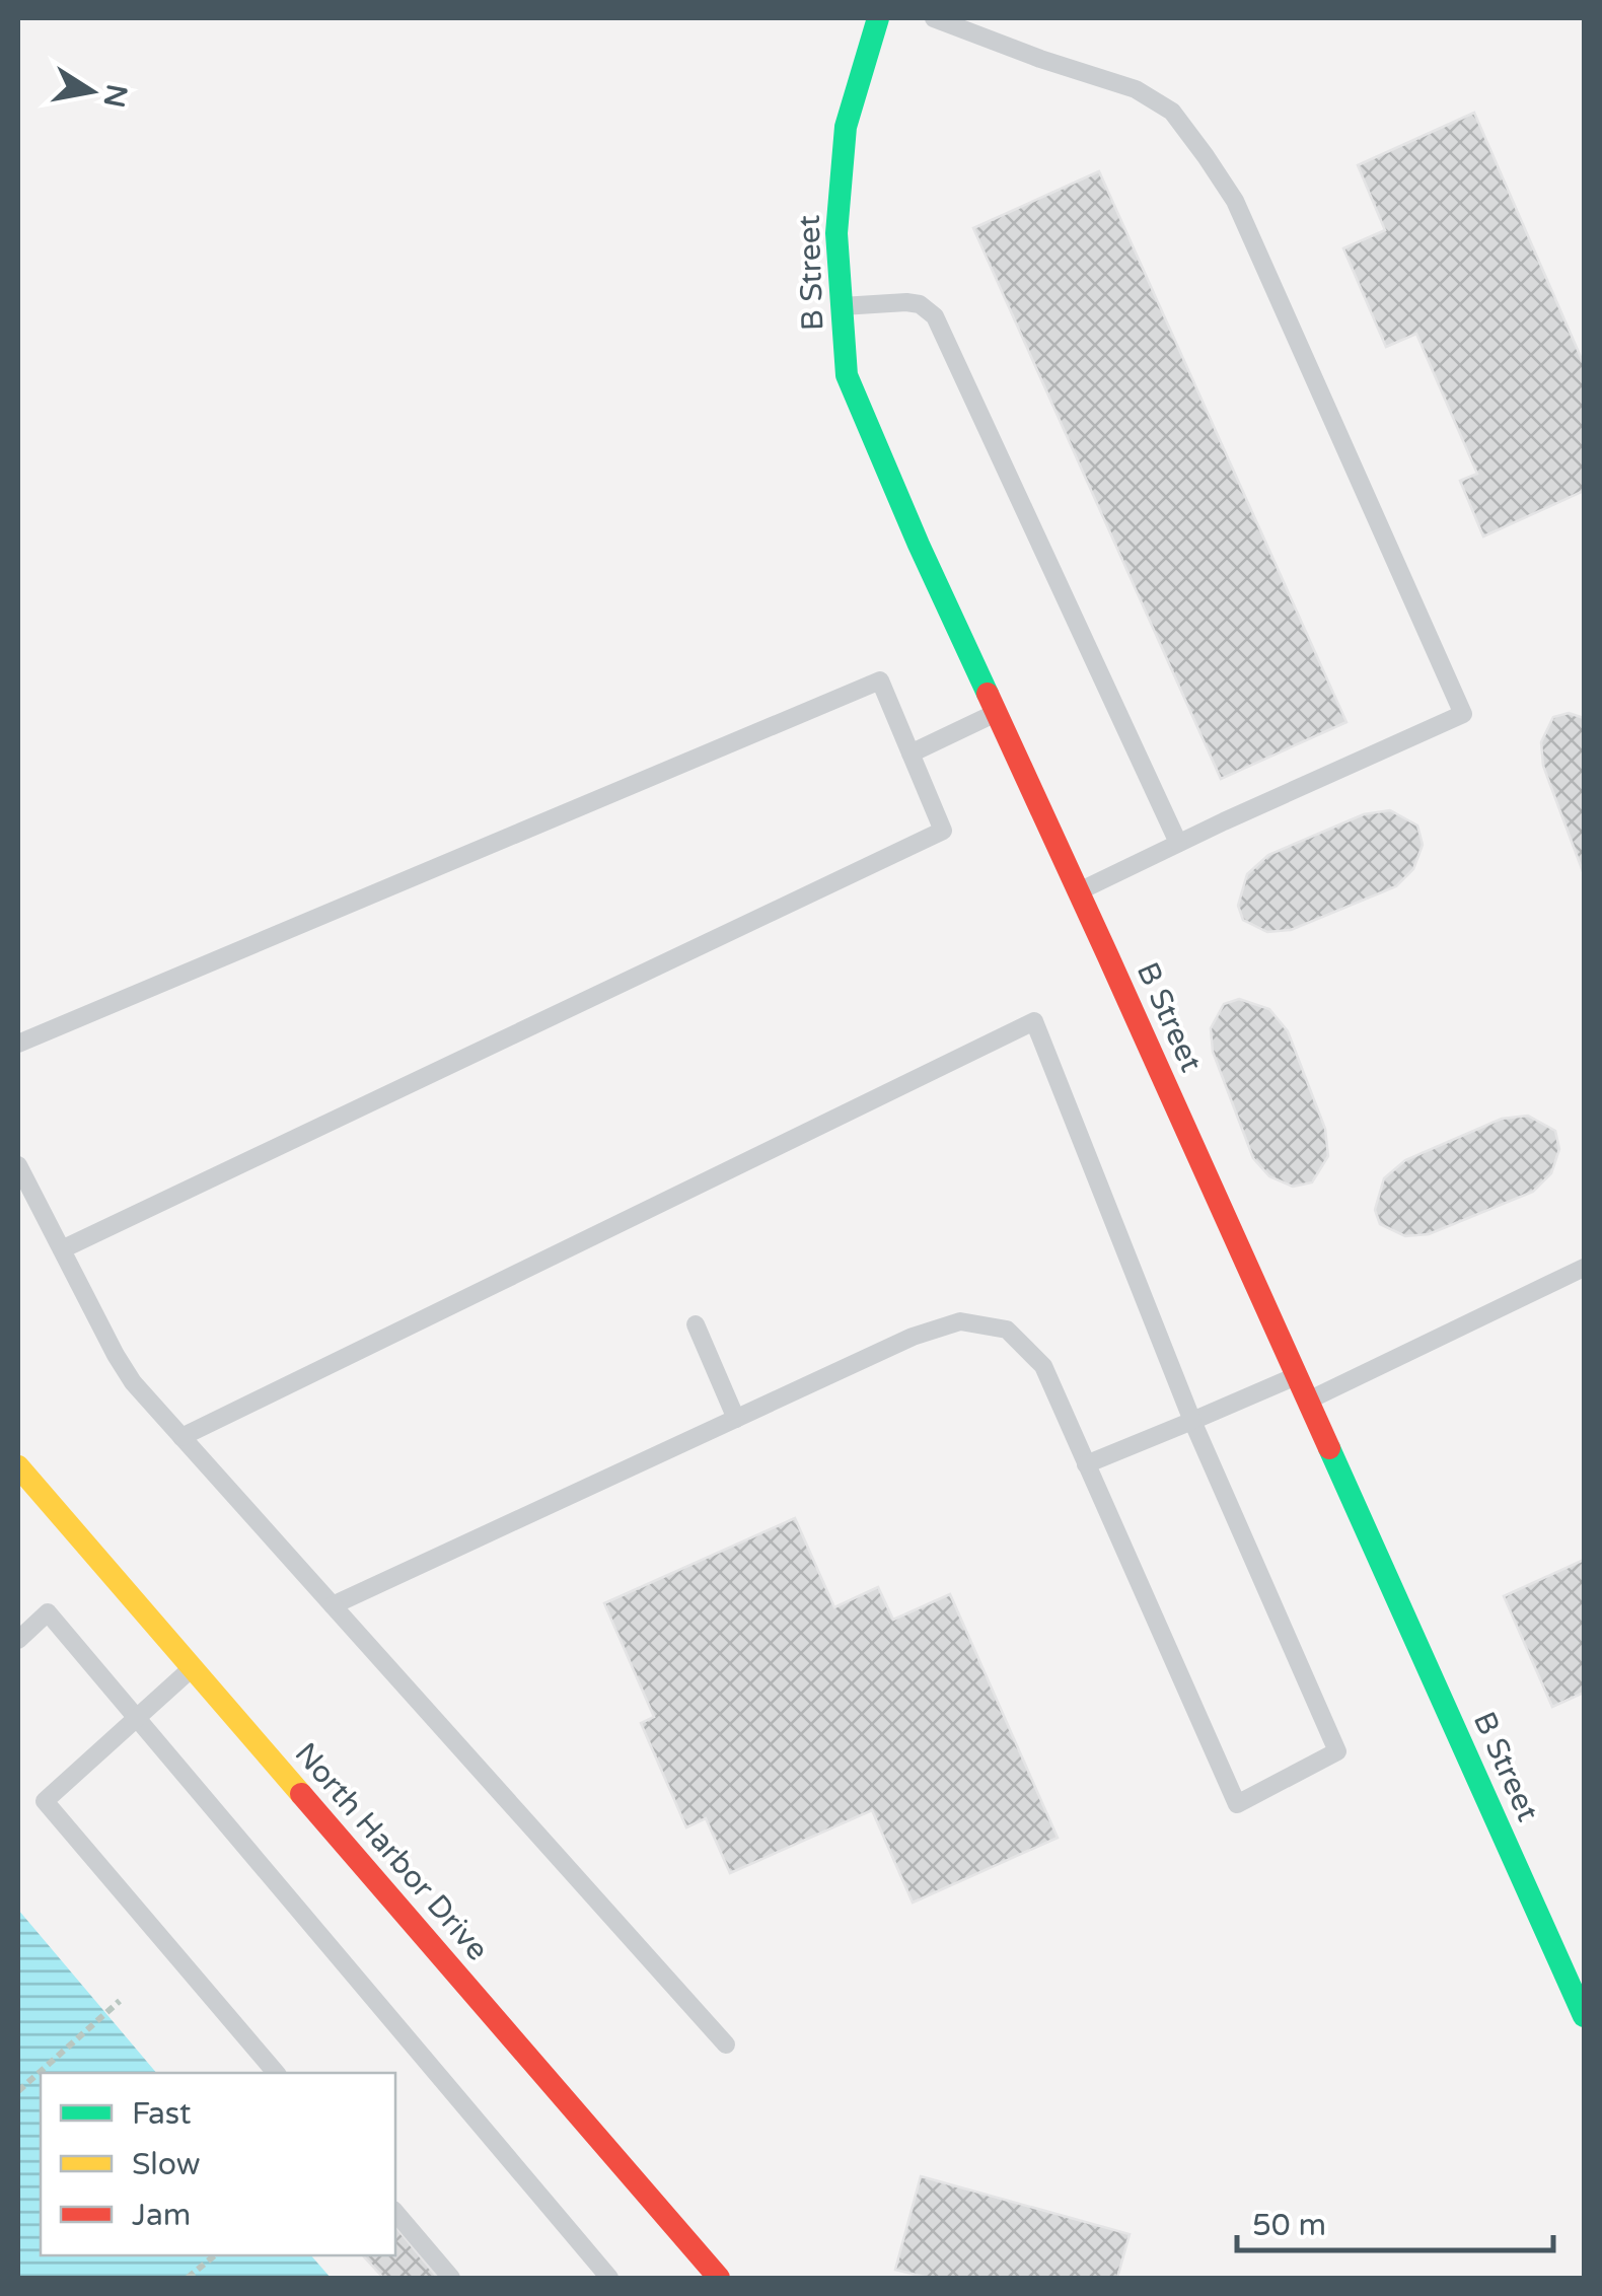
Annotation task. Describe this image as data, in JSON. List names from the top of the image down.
{
  "streets": {
    "street": ["B Street", "North Harbor Drive"]
  },
  "legend": ["Fast", "Slow", "Jam"],
  "scale_bar": "50 m",
  "north": "right"
}
